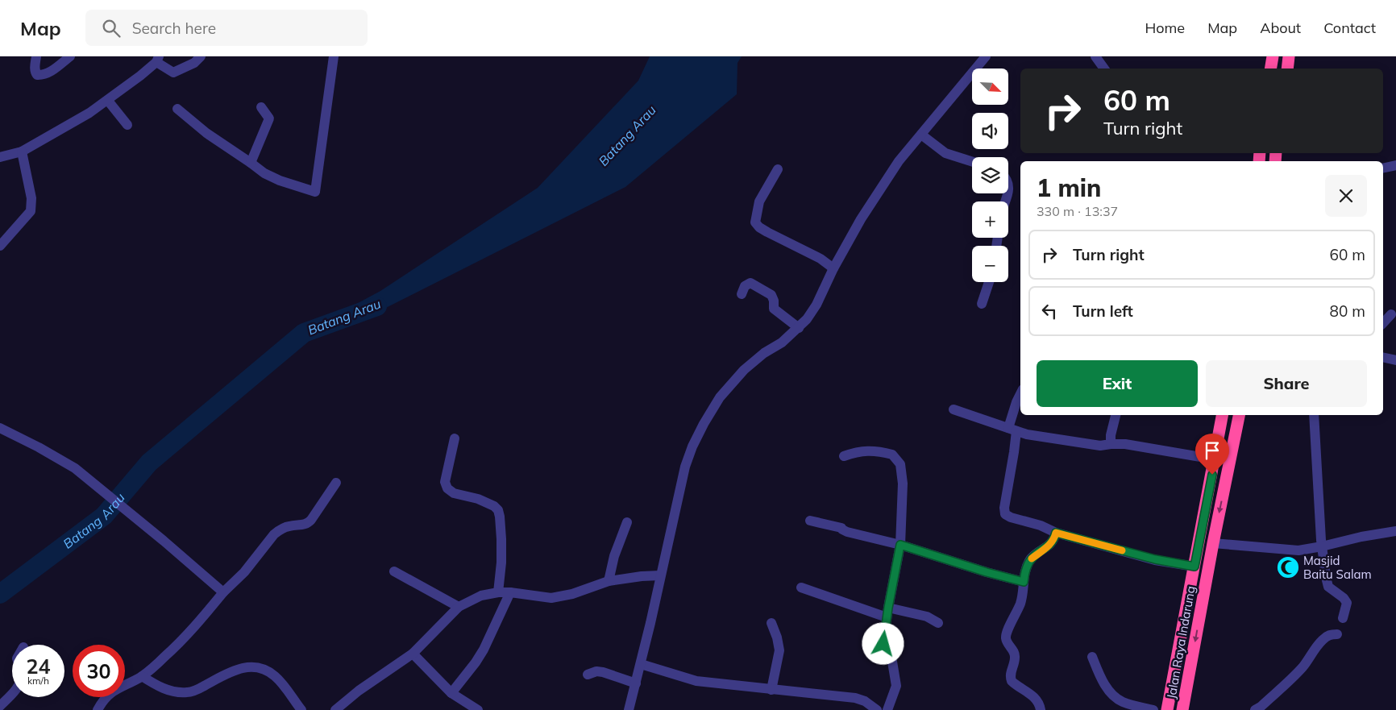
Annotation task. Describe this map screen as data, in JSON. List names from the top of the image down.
{
  "streets": {
    "highway": ["Jalan Raya Indarung"]
  },
  "water": ["Batang Arau"],
  "places": {
    "mosque": ["Masjid Baitu Salam"]
  },
  "north": "bottom right",
  "page": {
    "header": "Map",
    "search": "Search here",
    "nav": [
      "Home",
      "Map",
      "About",
      "Contact"
    ],
    "map_buttons": ["+", "−"],
    "turn": ["60 m", "Turn right"],
    "heading": ["1 min", "330 m · 13:37"],
    "list": [
      {
        "name": "Turn right",
        "value": "60 m"
      },
      {
        "name": "Turn left",
        "value": "80 m"
      }
    ],
    "buttons": ["Exit", "Share"],
    "speed": "24 km/h",
    "limit": "30"
  }
}
